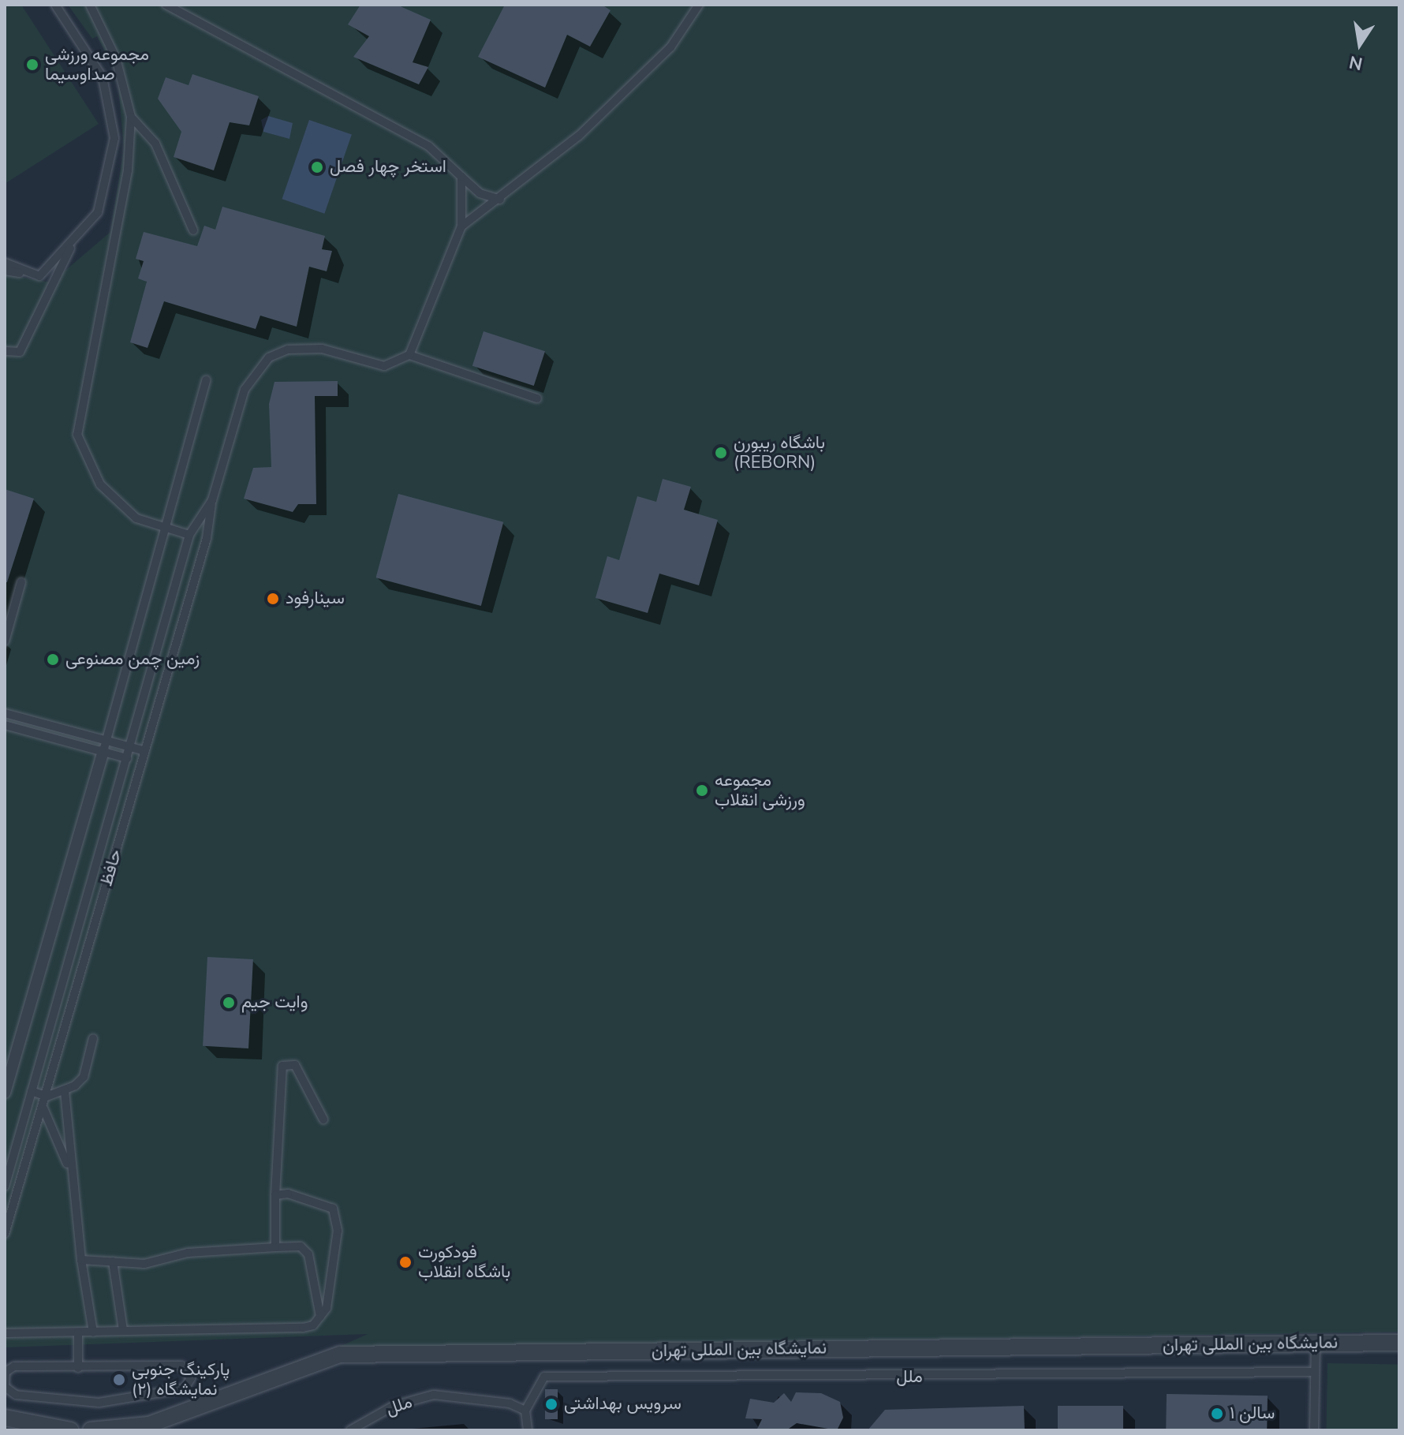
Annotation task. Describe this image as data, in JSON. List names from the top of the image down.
{
  "streets": {
    "street": ["نمایشگاه بین المللی تهران"],
    "lane": ["حافظ", "ملل"]
  },
  "places": [
    "مجموعه ورزشی صداوسیما",
    "استخر چهار فصل",
    "باشگاه ریبورن (REBORN)",
    "سینارفود",
    "زمین چمن مصنوعی",
    "مجموعه ورزشی انقلاب",
    "وایت جیم",
    "فودکورت باشگاه انقلاب",
    "پارکینگ جنوبی نمایشگاه (۲)",
    "سرویس بهداشتی",
    "سالن ۱"
  ],
  "north": "bottom"
}
